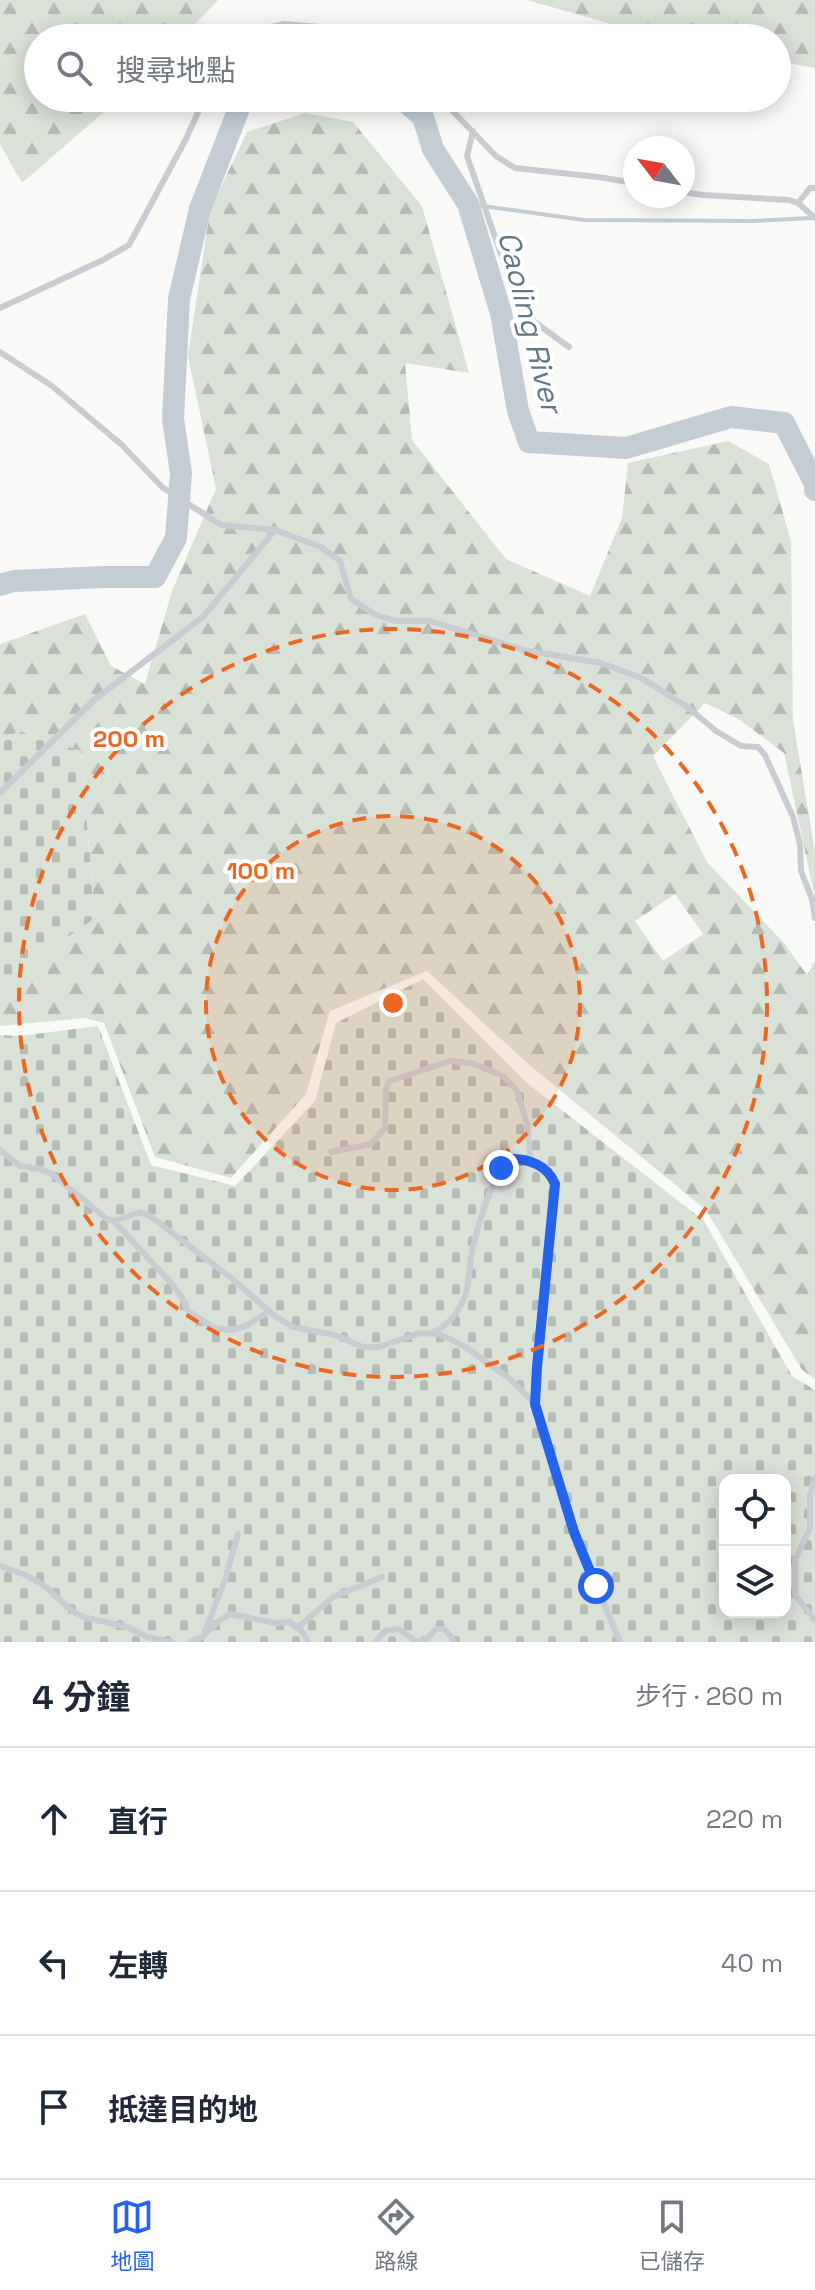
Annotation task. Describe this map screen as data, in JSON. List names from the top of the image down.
{
  "water": ["Caoling River"],
  "north": "top left",
  "page": {
    "search": "搜尋地點",
    "heading": ["4 分鐘", "步行 · 260 m"],
    "list": [
      ["直行", "220 m"],
      ["左轉", "40 m"],
      "抵達目的地"
    ],
    "nav": ["地圖", "路線", "已儲存"]
  },
  "rings": ["200 m", "100 m"]
}
